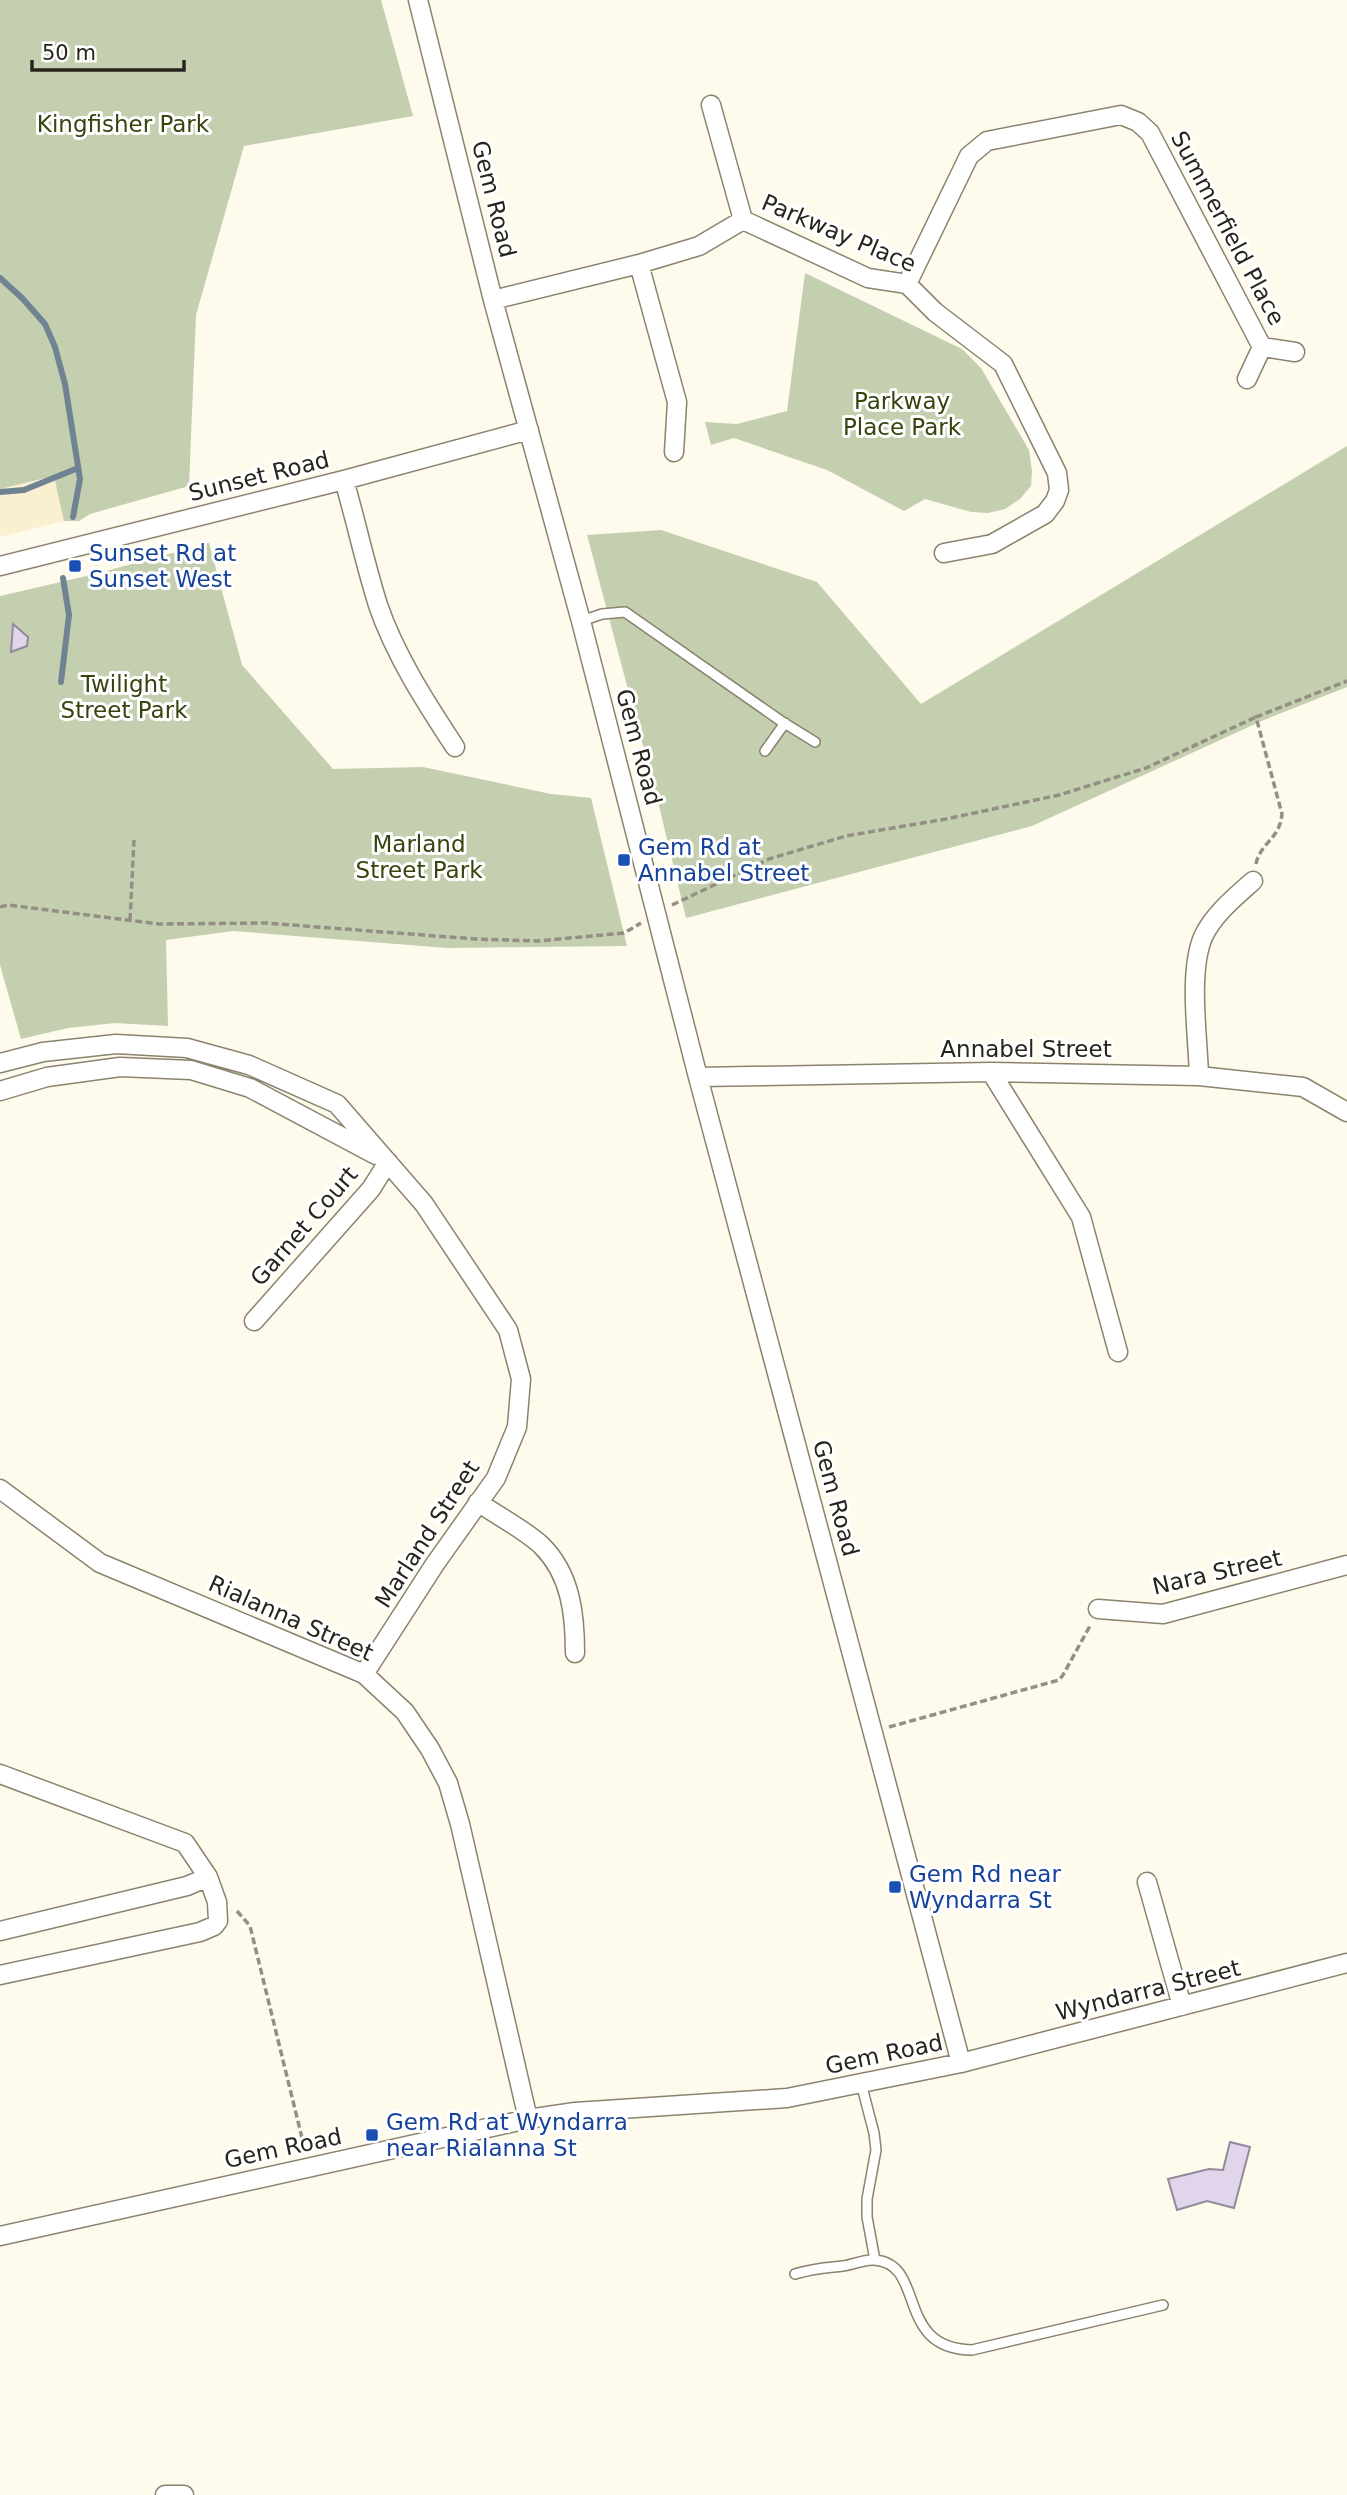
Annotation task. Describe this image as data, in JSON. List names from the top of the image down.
{
  "streets": {
    "street": [
      "Gem Road",
      "Summerfield Place",
      "Parkway Place",
      "Sunset Road",
      "Annabel Street",
      "Garnet Court",
      "Marland Street",
      "Nara Street",
      "Rialanna Street",
      "Wyndarra Street"
    ]
  },
  "crossings": [
    ["Gem Road", "Parkway Place"],
    ["Gem Road", "Sunset Road"],
    ["Gem Road", "Annabel Street"],
    ["Gem Road", "Rialanna Street"],
    ["Gem Road", "Wyndarra Street"],
    ["Summerfield Place", "Parkway Place"],
    ["Garnet Court", "Marland Street"],
    ["Marland Street", "Rialanna Street"]
  ],
  "parks": [
    "Kingfisher Park",
    "Parkway Place Park",
    "Twilight Street Park",
    "Marland Street Park"
  ],
  "places": {
    "transit": [
      "Sunset Rd at Sunset West",
      "Gem Rd at Annabel Street",
      "Gem Rd near Wyndarra St",
      "Gem Rd at Wyndarra near Rialanna St"
    ]
  },
  "scale_bar": "50 m"
}
